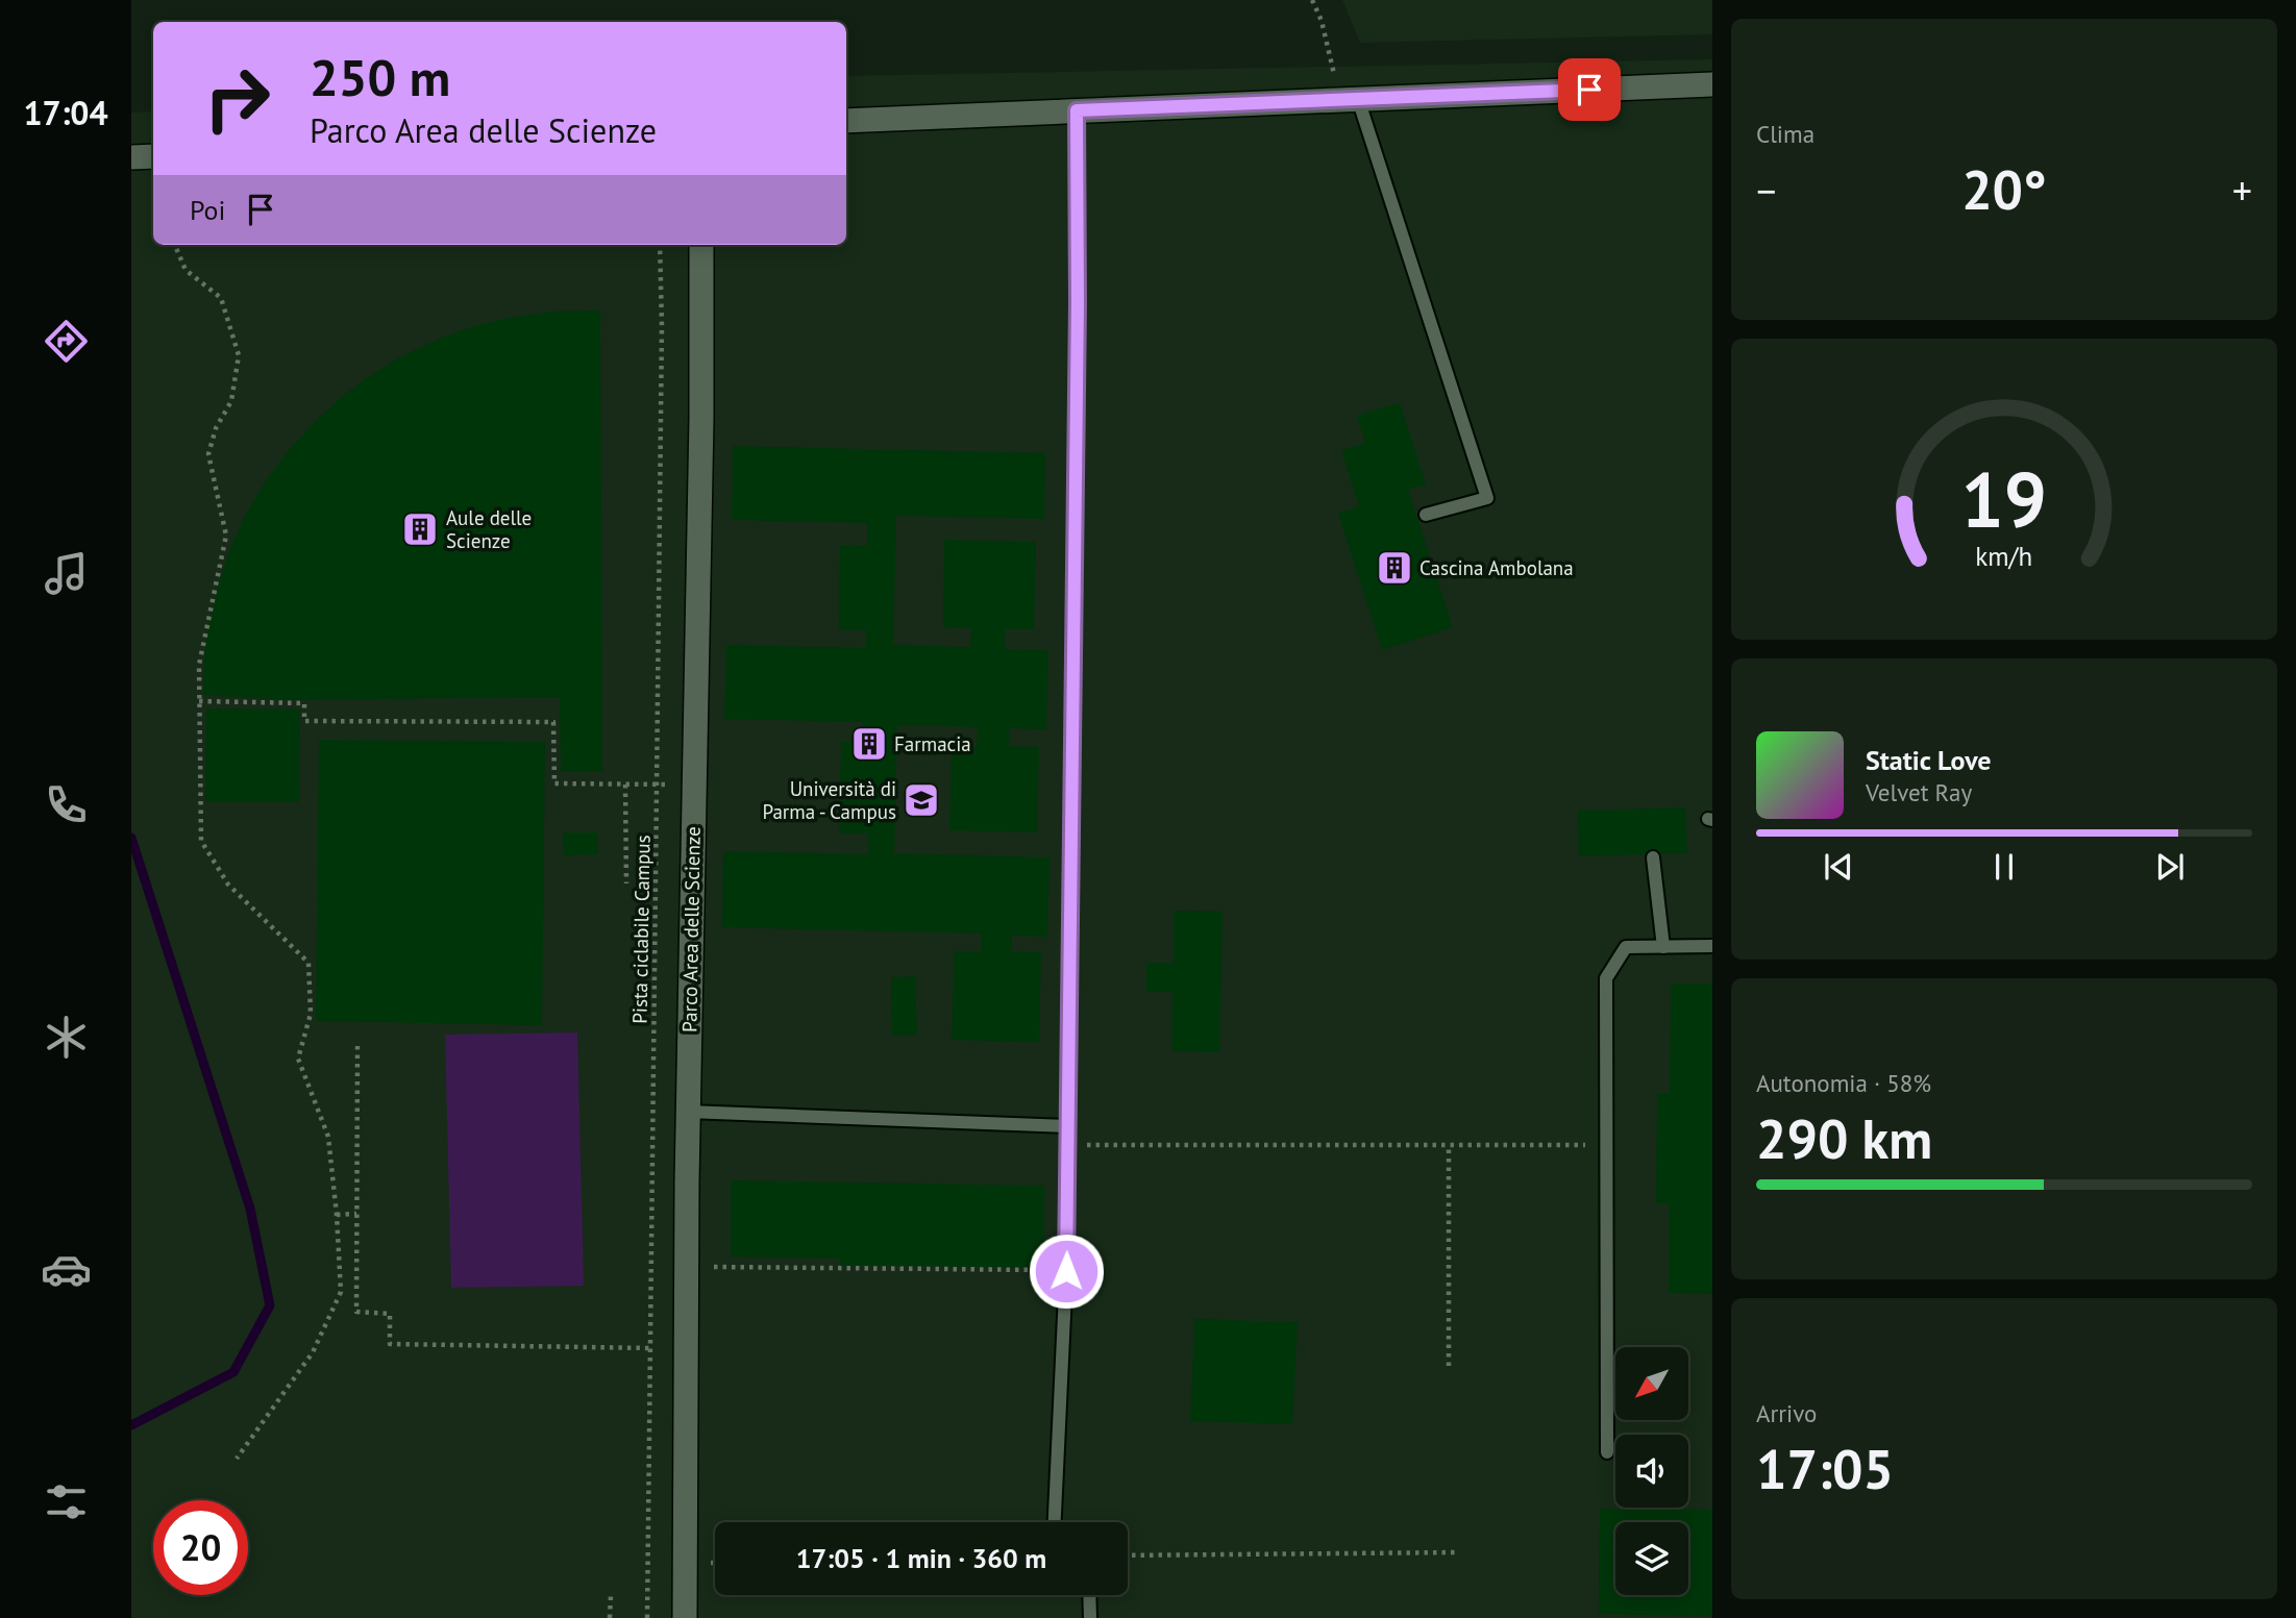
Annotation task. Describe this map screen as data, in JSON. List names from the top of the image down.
{
  "streets": {
    "street": ["Parco Area delle Scienze"],
    "path": ["Pista ciclabile Campus"]
  },
  "places": {
    "building": ["Aule delle Scienze", "Cascina Ambolana", "Farmacia"],
    "school or university": ["Università di Parma - Campus"]
  },
  "north": "bottom left",
  "page": {
    "tabs": "17:04",
    "tile": [
      "Clima",
      ["Autonomia · 58%", "290 km"],
      ["Arrivo", "17:05"]
    ],
    "turn": ["250 m", "Parco Area delle Scienze"],
    "heat": ["−", "20°", "+"],
    "then": "Poi",
    "song": ["Static Love", "Velvet Ray"],
    "limit": "20",
    "trip": "17:05 · 1 min · 360 m",
    "gauge": ["19", "km/h"]
  }
}
